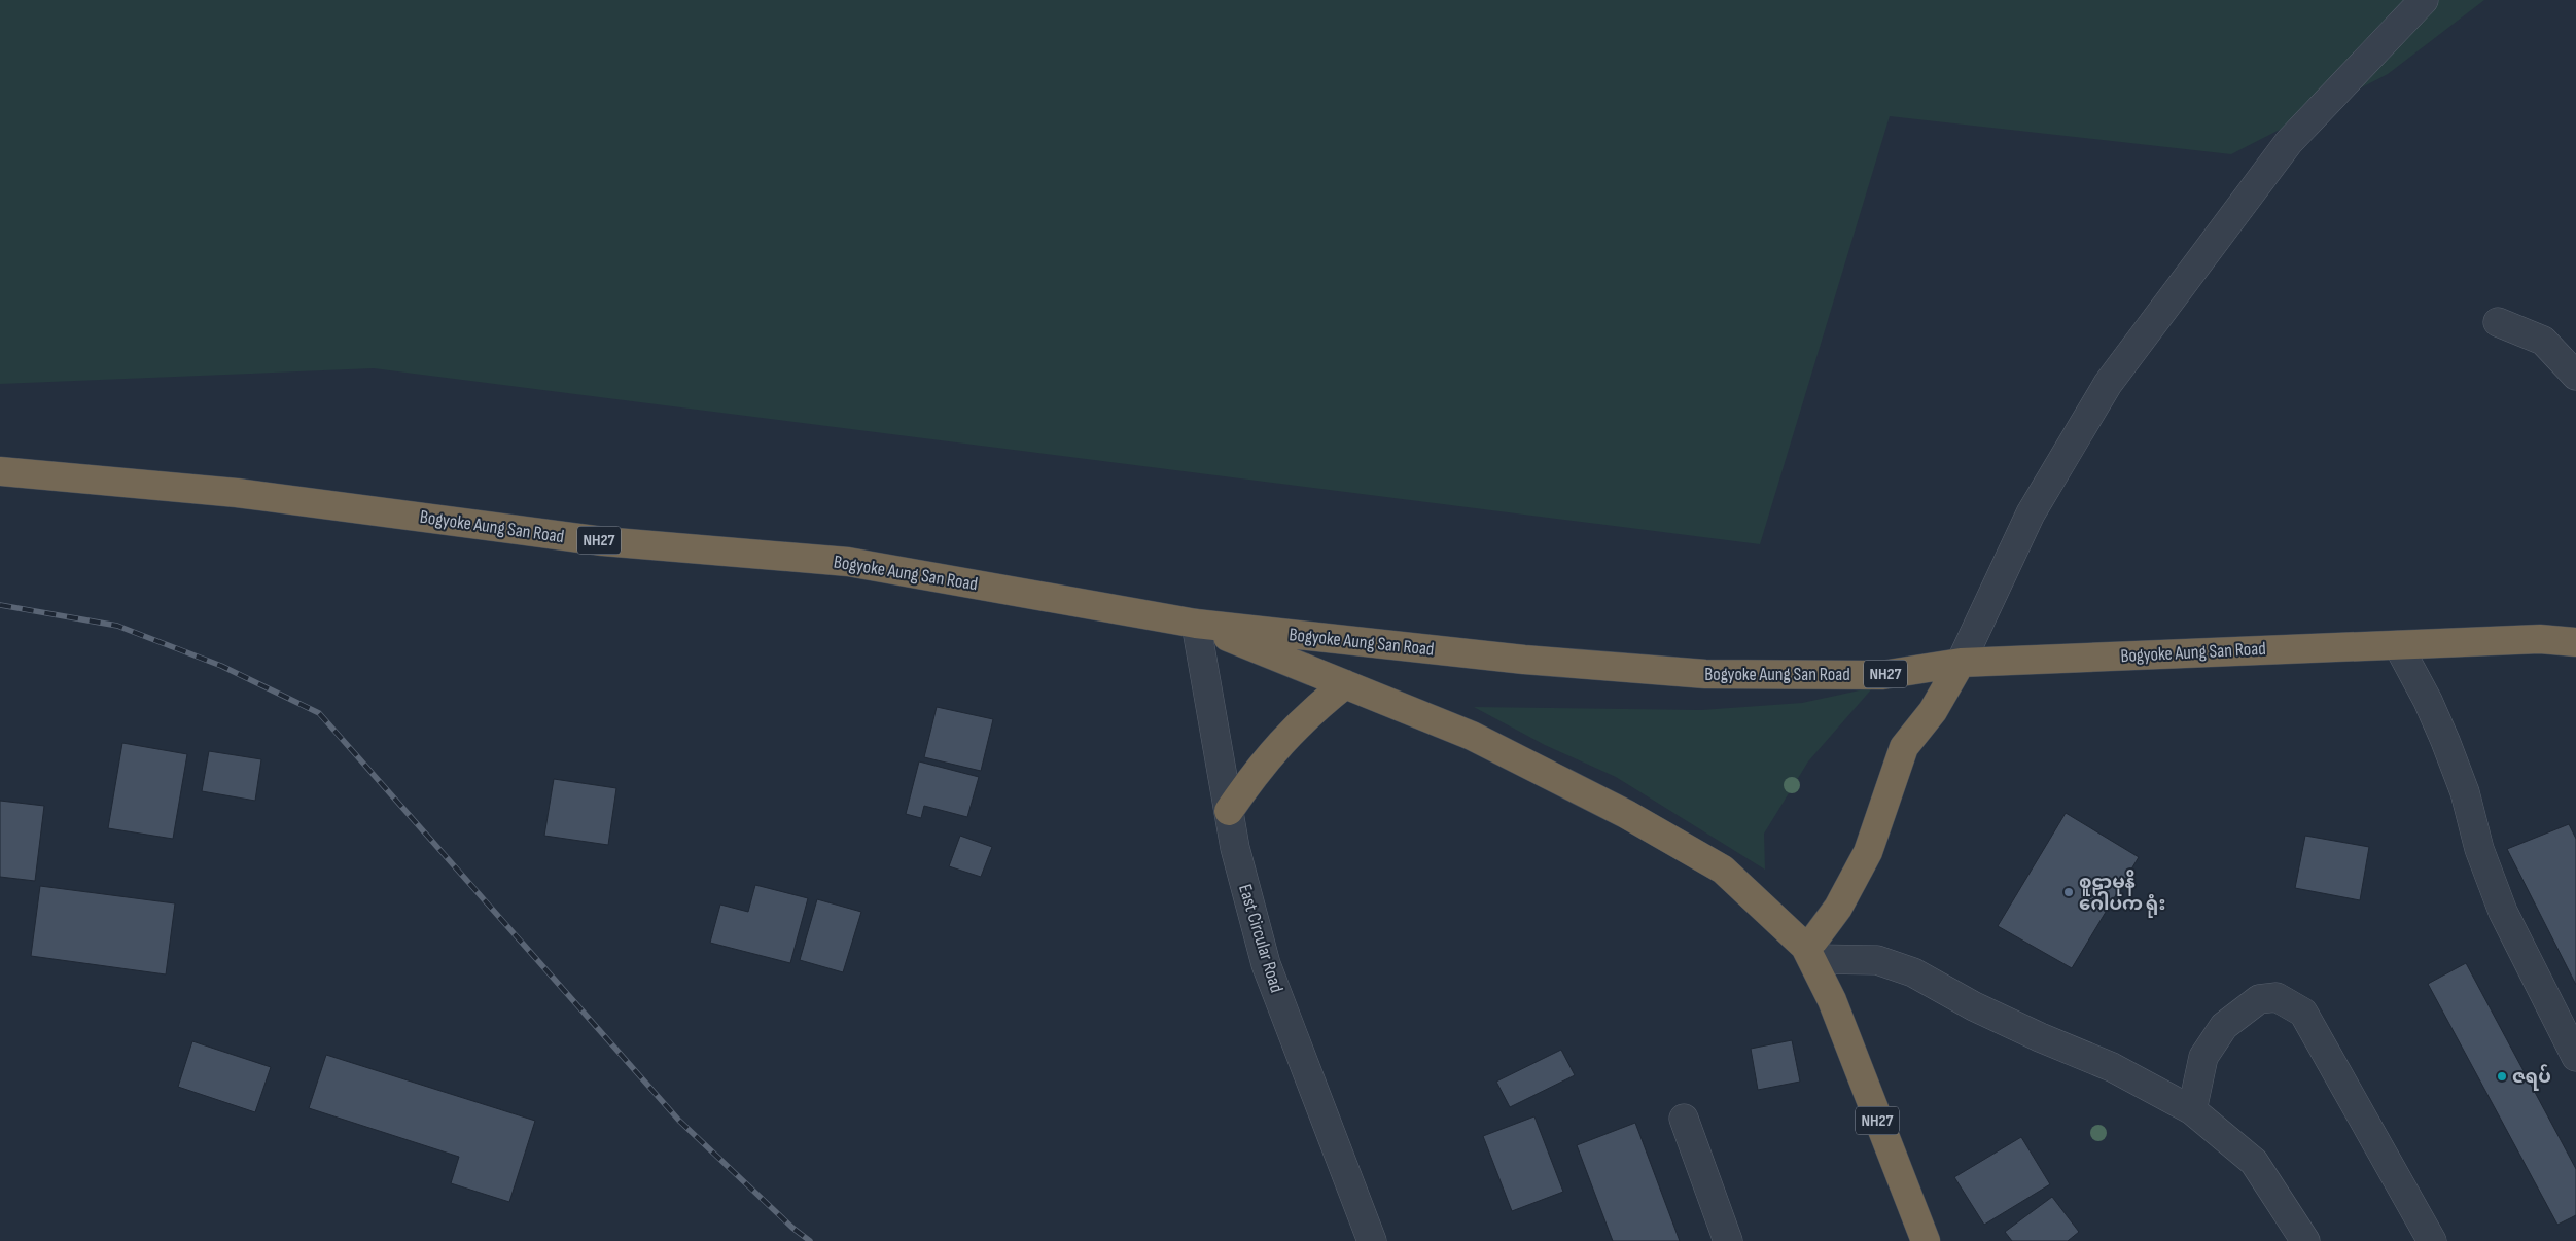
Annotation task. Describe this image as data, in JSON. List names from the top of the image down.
{
  "streets": {
    "highway": ["Bogyoke Aung San Road", "NH27"],
    "street": ["East Circular Road"]
  },
  "crossings": [
    ["Bogyoke Aung San Road", "East Circular Road"]
  ],
  "places": ["စူဠာမုနိ ဂေါပက ရုံး", "ဇရပ်"]
}
